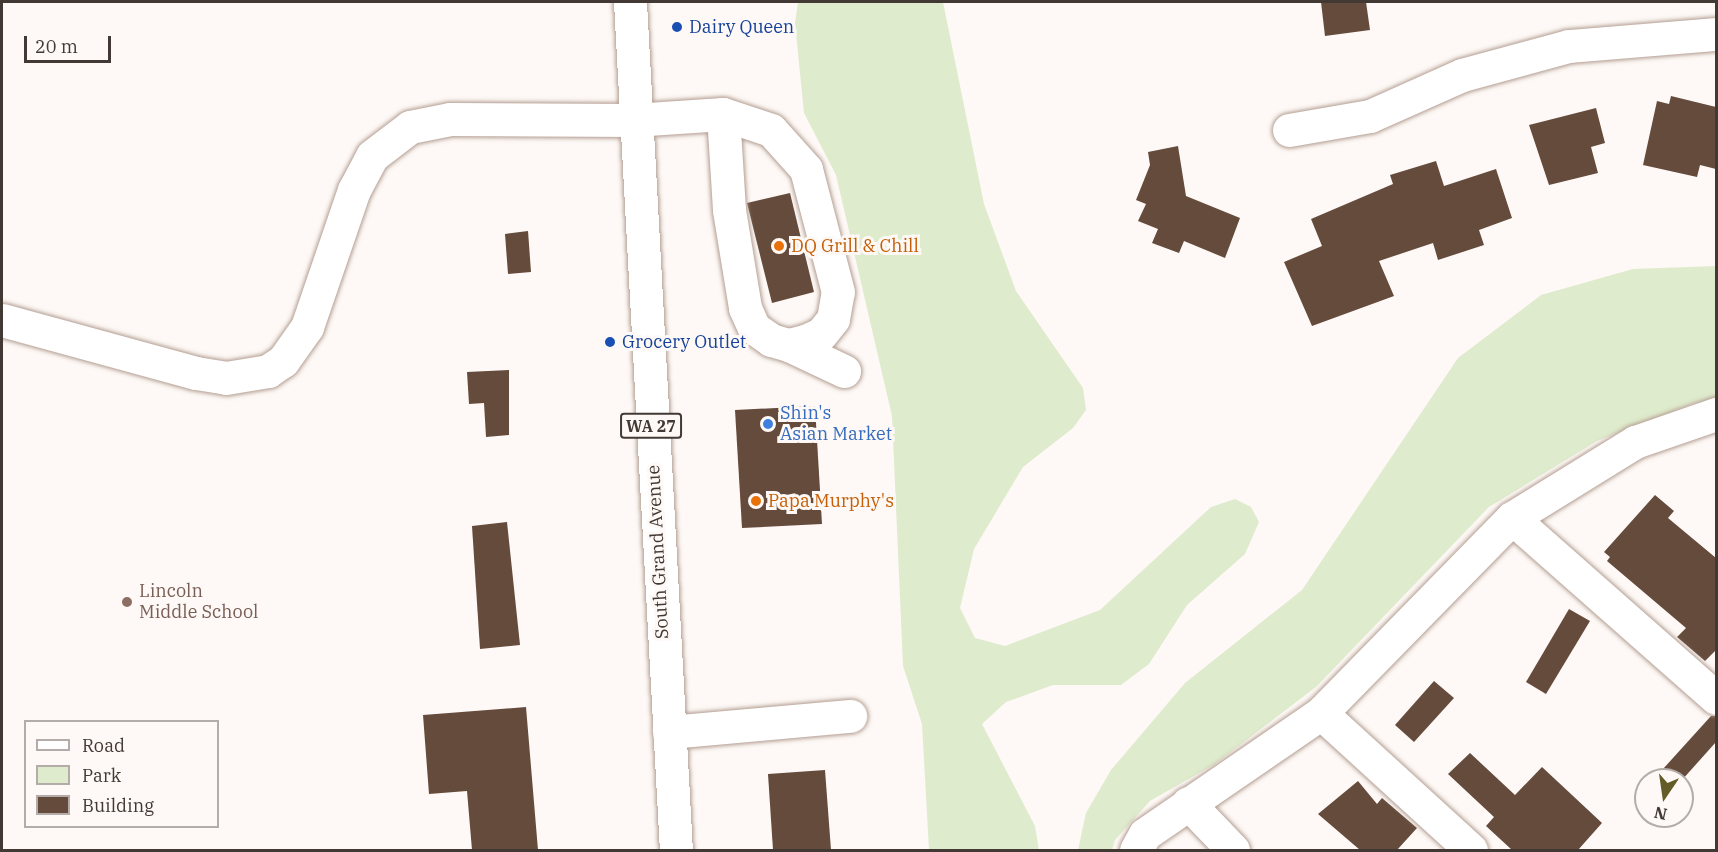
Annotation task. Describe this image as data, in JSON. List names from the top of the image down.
{
  "streets": {
    "main road": ["WA 27", "South Grand Avenue"]
  },
  "places": [
    "Dairy Queen",
    "DQ Grill & Chill",
    "Grocery Outlet",
    "Shin's Asian Market",
    "Papa Murphy's",
    "Lincoln Middle School"
  ],
  "legend": ["Road", "Park", "Building"],
  "scale_bar": "20 m",
  "north": "bottom"
}
